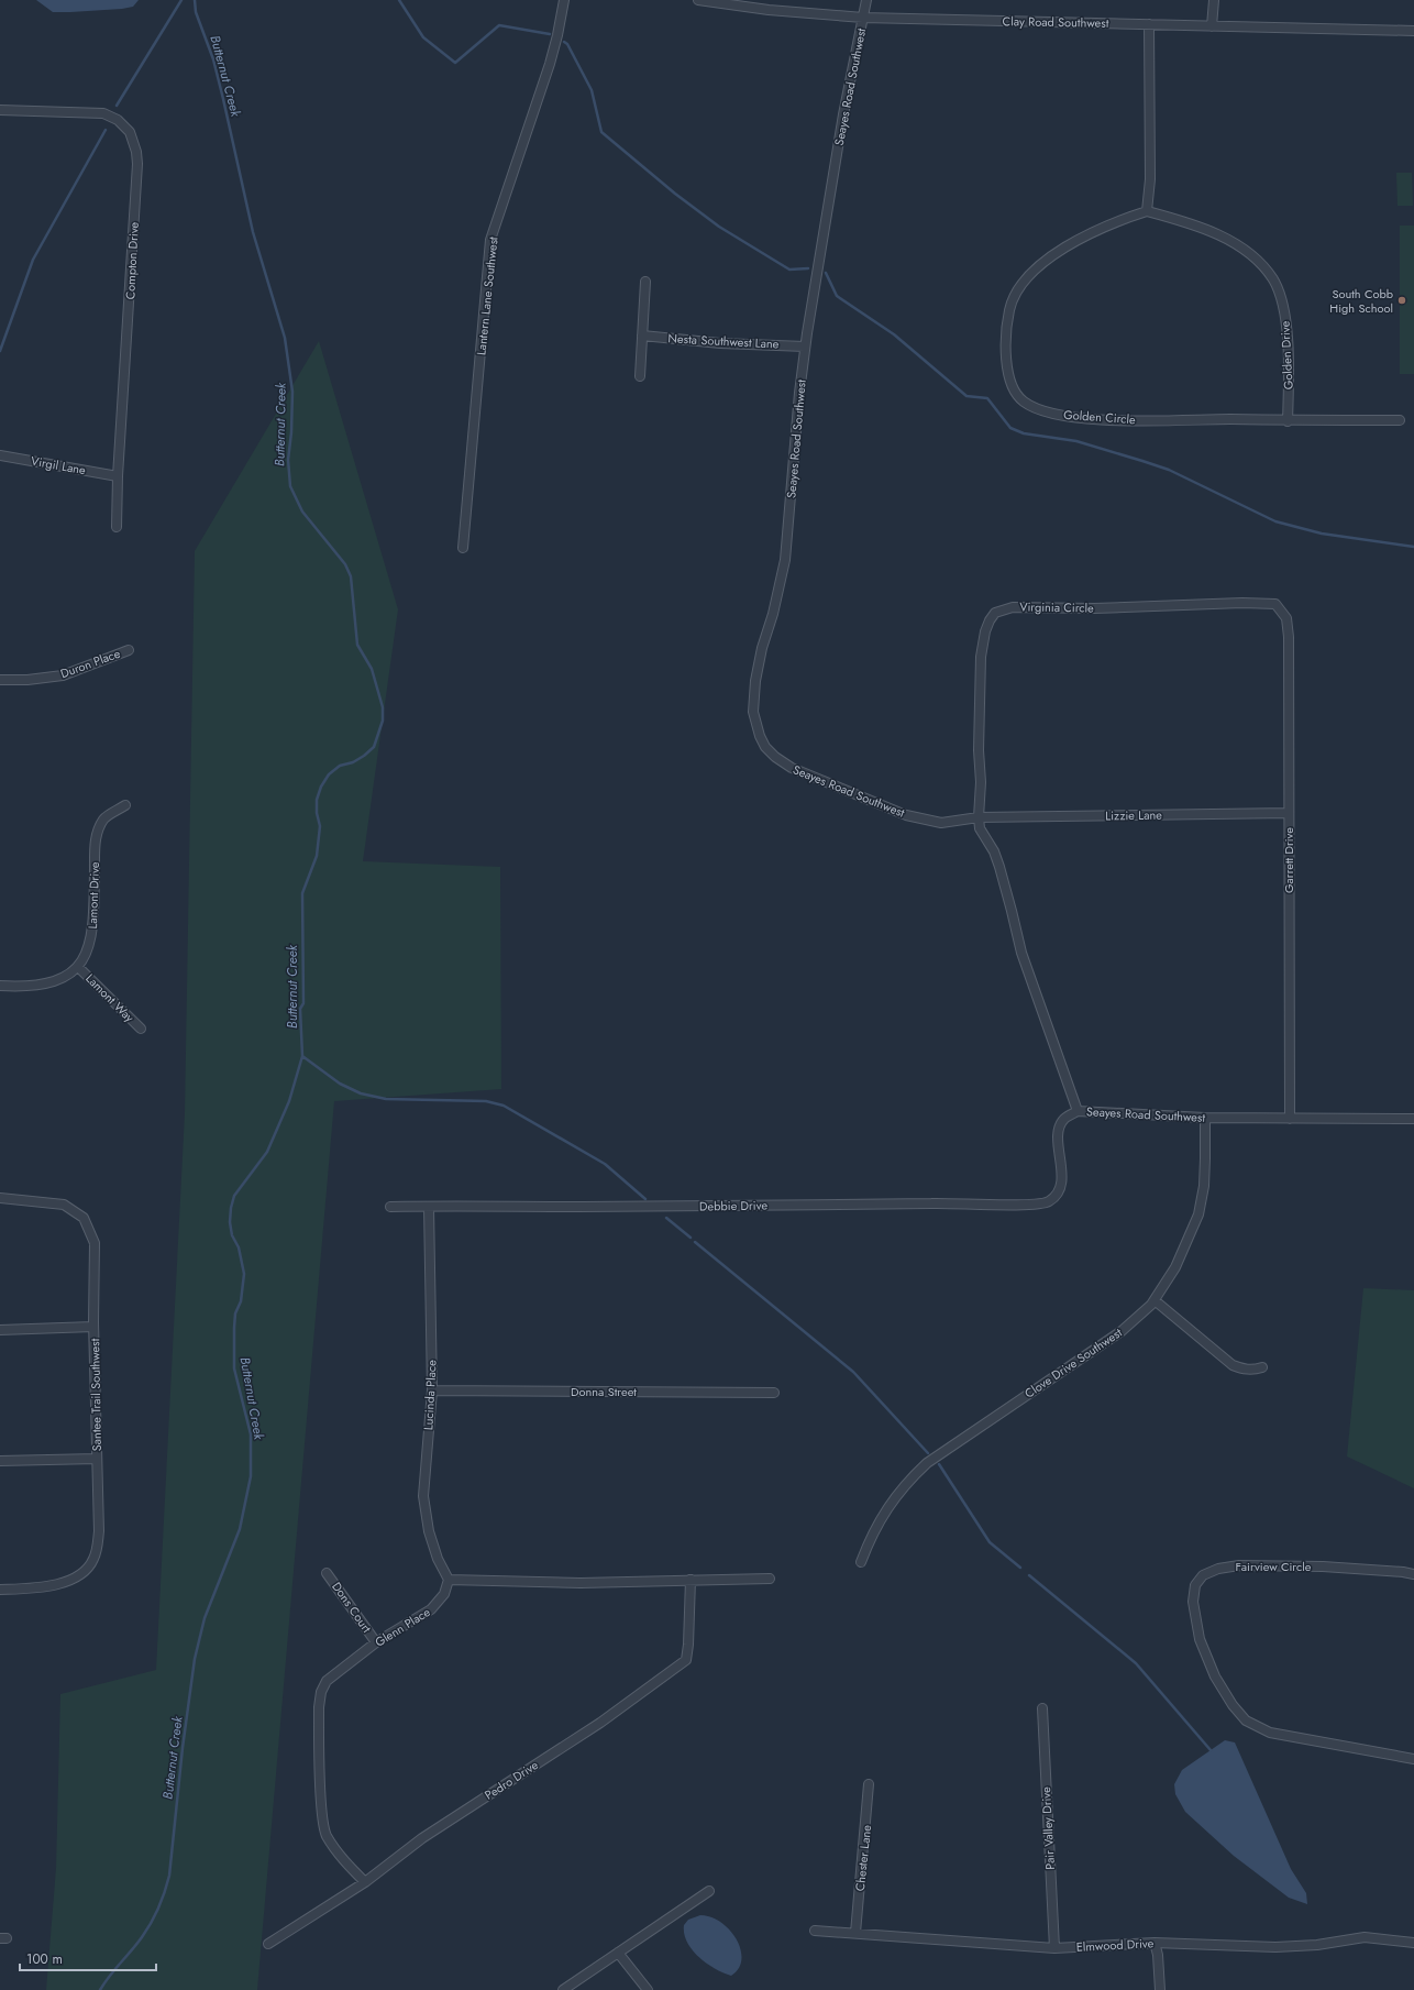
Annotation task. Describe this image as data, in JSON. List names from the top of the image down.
{
  "streets": {
    "street": [
      "Clay Road Southwest",
      "Seayes Road Southwest",
      "Compton Drive",
      "Lantern Lane Southwest",
      "Nesta Southwest Lane",
      "Golden Drive",
      "Golden Circle",
      "Virgil Lane",
      "Virginia Circle",
      "Duron Place",
      "Lizzie Lane",
      "Garrett Drive",
      "Lamont Drive",
      "Lamont Way",
      "Debbie Drive",
      "Clove Drive Southwest",
      "Donna Street",
      "Santee Trail Southwest",
      "Lucinda Place",
      "Fairview Circle",
      "Dons Court",
      "Glenn Place",
      "Pedro Drive",
      "Pair Valley Drive",
      "Chester Lane",
      "Elmwood Drive"
    ]
  },
  "crossings": [
    ["Clay Road Southwest", "Seayes Road Southwest"],
    ["Seayes Road Southwest", "Nesta Southwest Lane"],
    ["Seayes Road Southwest", "Virginia Circle"],
    ["Seayes Road Southwest", "Lizzie Lane"],
    ["Seayes Road Southwest", "Garrett Drive"],
    ["Seayes Road Southwest", "Debbie Drive"],
    ["Seayes Road Southwest", "Clove Drive Southwest"],
    ["Compton Drive", "Virgil Lane"],
    ["Golden Drive", "Golden Circle"],
    ["Virginia Circle", "Lizzie Lane"],
    ["Virginia Circle", "Garrett Drive"],
    ["Lizzie Lane", "Garrett Drive"],
    ["Lamont Drive", "Lamont Way"],
    ["Debbie Drive", "Lucinda Place"],
    ["Donna Street", "Lucinda Place"],
    ["Lucinda Place", "Glenn Place"],
    ["Dons Court", "Glenn Place"],
    ["Glenn Place", "Pedro Drive"],
    ["Pair Valley Drive", "Elmwood Drive"],
    ["Chester Lane", "Elmwood Drive"]
  ],
  "water": ["Butternut Creek"],
  "places": ["South Cobb High School"],
  "scale_bar": "100 m"
}
